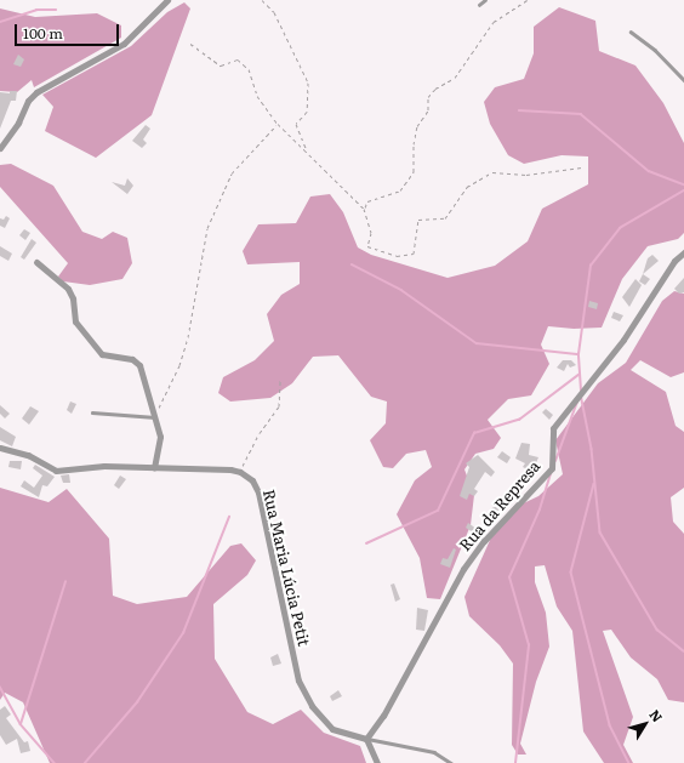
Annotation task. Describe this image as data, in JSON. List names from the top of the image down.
{
  "streets": {
    "street": ["Rua da Represa", "Rua Maria Lúcia Petit"]
  },
  "crossings": [
    ["Rua da Represa", "Rua Maria Lúcia Petit"]
  ],
  "scale_bar": "100 m",
  "north": "top right"
}
